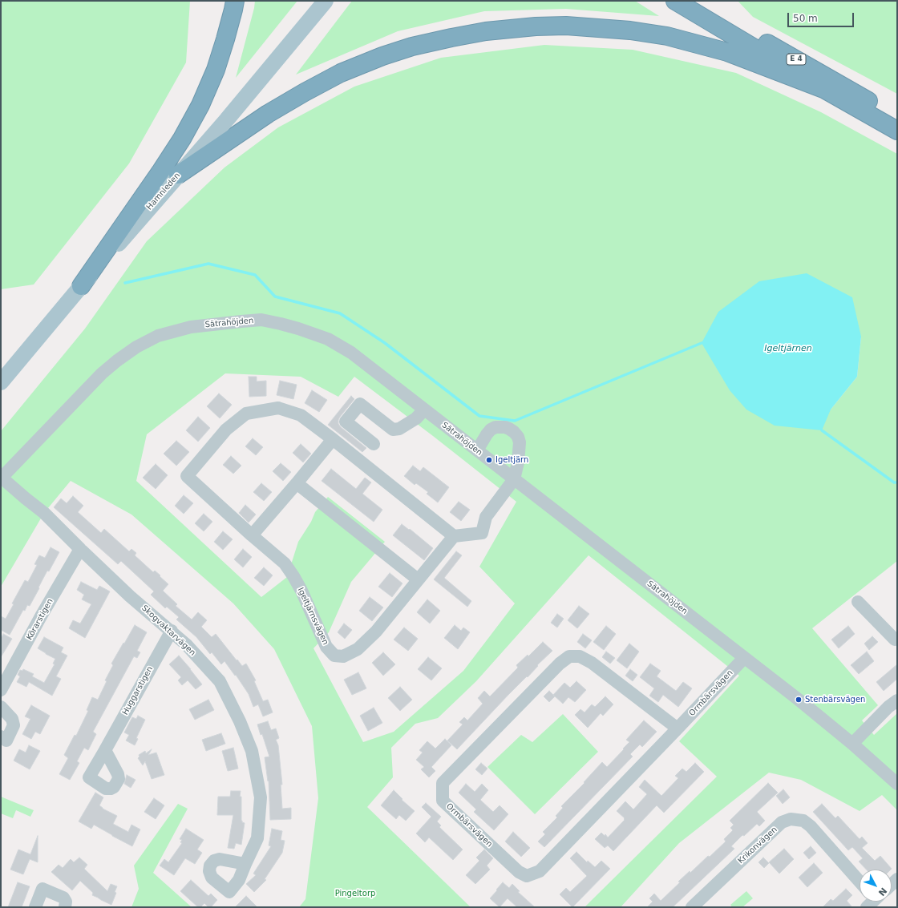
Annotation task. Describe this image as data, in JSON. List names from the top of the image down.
{
  "streets": {
    "highway": ["E 4"],
    "main road": ["Hamnleden"],
    "street": [
      "Sätrahöjden",
      "Igeltjärnsvägen",
      "Körarstigen",
      "Skogvaktarvägen",
      "Huggarstigen",
      "Ormbärsvägen",
      "Krikonvägen"
    ]
  },
  "crossings": [
    ["Sätrahöjden", "Skogvaktarvägen"],
    ["Sätrahöjden", "Ormbärsvägen"],
    ["Körarstigen", "Skogvaktarvägen"],
    ["Skogvaktarvägen", "Huggarstigen"]
  ],
  "water": ["Igeltjärnen"],
  "parks": ["Pingeltorp"],
  "places": ["Igeltjärn", "Stenbärsvägen"],
  "scale_bar": "50 m",
  "north": "bottom right"
}
